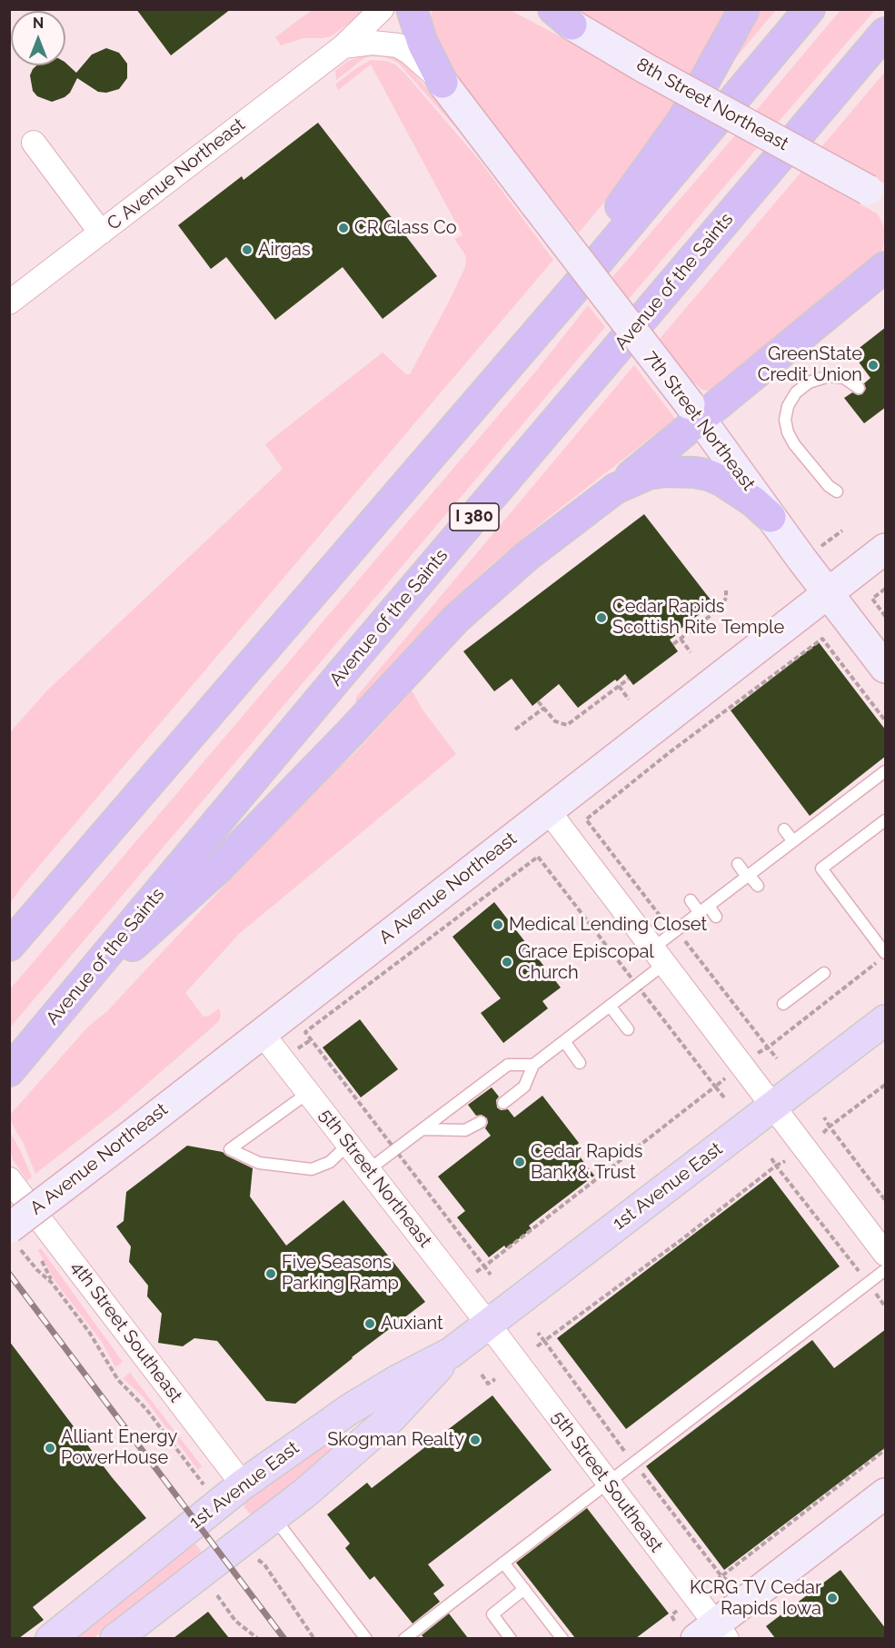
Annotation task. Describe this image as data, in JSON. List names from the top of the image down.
{
  "streets": {
    "highway": ["Avenue of the Saints", "I 380"],
    "main road": [
      "8th Street Northeast",
      "7th Street Northeast",
      "A Avenue Northeast",
      "1st Avenue East"
    ],
    "street": [
      "C Avenue Northeast",
      "5th Street Northeast",
      "4th Street Southeast",
      "5th Street Southeast"
    ]
  },
  "crossings": [
    ["C Avenue Northeast", "7th Street Northeast"],
    ["7th Street Northeast", "A Avenue Northeast"],
    ["A Avenue Northeast", "5th Street Northeast"],
    ["5th Street Northeast", "1st Avenue East"],
    ["5th Street Northeast", "5th Street Southeast"],
    ["1st Avenue East", "4th Street Southeast"],
    ["1st Avenue East", "5th Street Southeast"]
  ],
  "places": [
    "CR Glass Co",
    "Airgas",
    "GreenState Credit Union",
    "Cedar Rapids Scottish Rite Temple",
    "Medical Lending Closet",
    "Grace Episcopal Church",
    "Cedar Rapids Bank & Trust",
    "Five Seasons Parking Ramp",
    "Auxiant",
    "Skogman Realty",
    "Alliant Energy PowerHouse",
    "KCRG TV Cedar Rapids Iowa"
  ],
  "north": "top"
}
